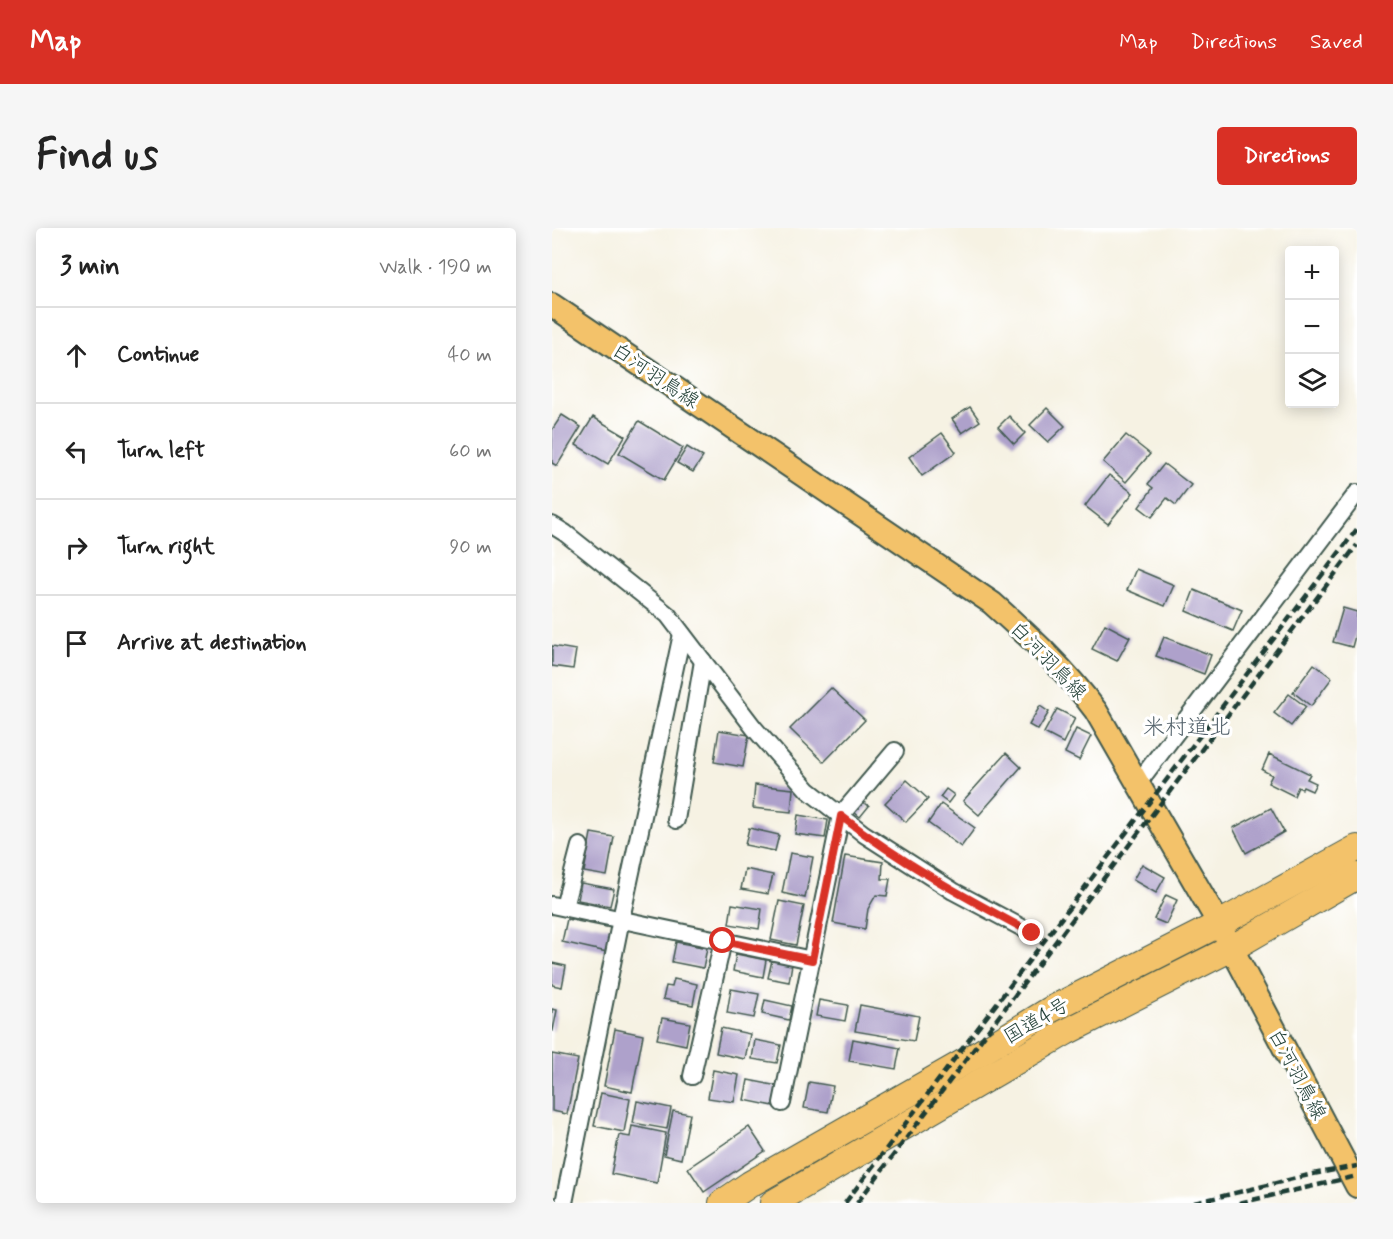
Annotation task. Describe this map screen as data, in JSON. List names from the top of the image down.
{
  "streets": {
    "highway": ["国道4号"],
    "main road": ["白河羽鳥線"]
  },
  "crossings": [
    ["白河羽鳥線", "国道4号"]
  ],
  "districts": ["米村道北"],
  "page": {
    "header": "Map",
    "nav": ["Map", "Directions", "Saved"],
    "buttons": "Directions",
    "title": "Find us",
    "heading": ["3 min", "Walk · 190 m"],
    "map_buttons": ["+", "−"],
    "list": [
      ["Continue", "40 m"],
      ["Turn left", "60 m"],
      ["Turn right", "90 m"],
      "Arrive at destination"
    ]
  }
}
